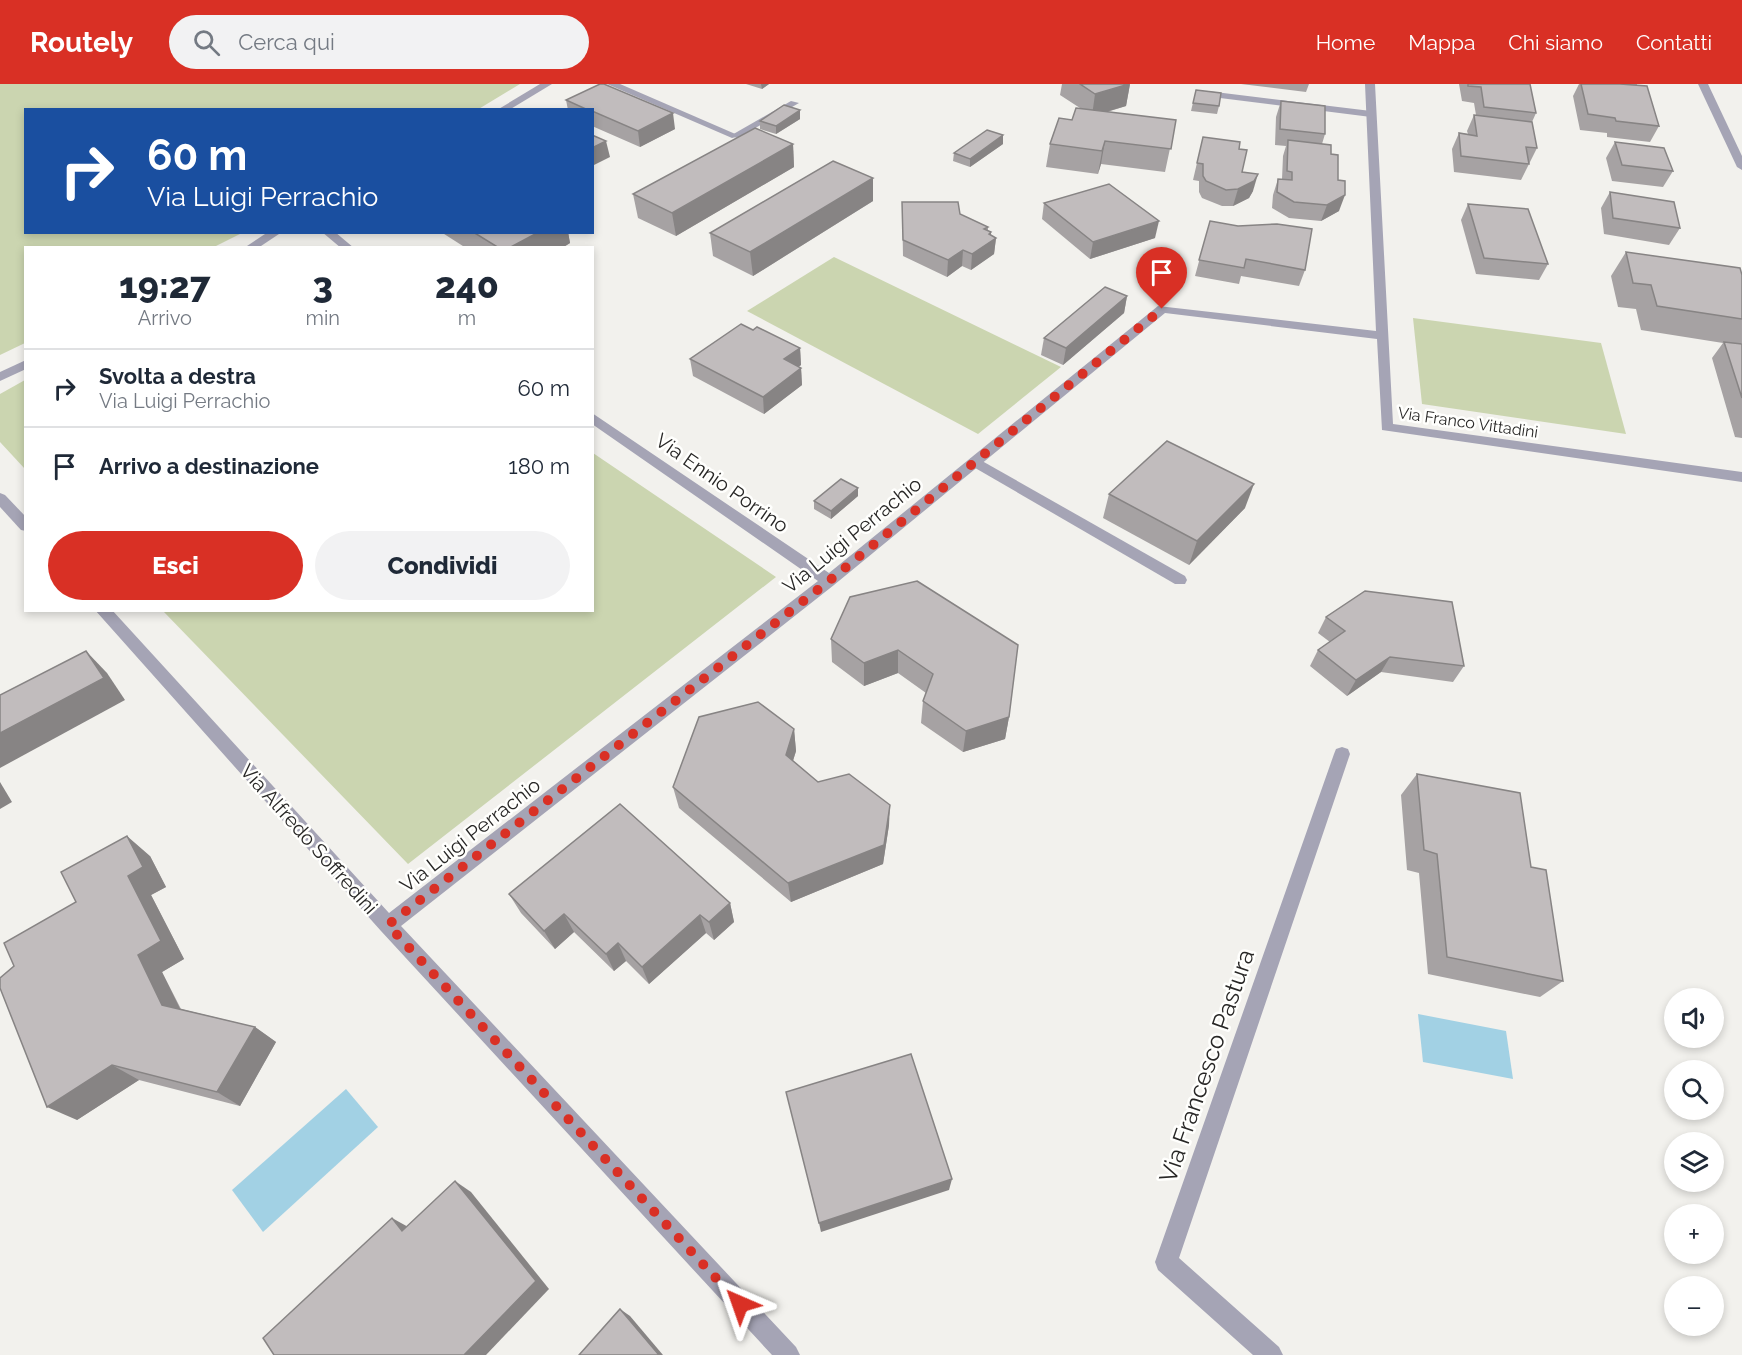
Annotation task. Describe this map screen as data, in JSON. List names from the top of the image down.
{
  "streets": {
    "street": [
      "Via Franco Vittadini",
      "Via Ennio Porrino",
      "Via Luigi Perrachio",
      "Via Alfredo Soffredini",
      "Via Francesco Pastura"
    ]
  },
  "crossings": [
    ["Via Franco Vittadini", "Via Luigi Perrachio"],
    ["Via Ennio Porrino", "Via Luigi Perrachio"],
    ["Via Luigi Perrachio", "Via Alfredo Soffredini"]
  ],
  "page": {
    "header": "Routely",
    "search": "Cerca qui",
    "nav": [
      "Home",
      "Mappa",
      "Chi siamo",
      "Contatti"
    ],
    "turn": ["60 m", "Via Luigi Perrachio"],
    "eta": [
      "19:27",
      "Arrivo",
      "3",
      "min",
      "240",
      "m"
    ],
    "list": [
      {
        "name": "Svolta a destra",
        "note": "Via Luigi Perrachio",
        "value": "60 m"
      },
      {
        "name": "Arrivo a destinazione",
        "value": "180 m"
      }
    ],
    "buttons": ["Esci", "Condividi"],
    "map_buttons": ["+", "−"]
  }
}
